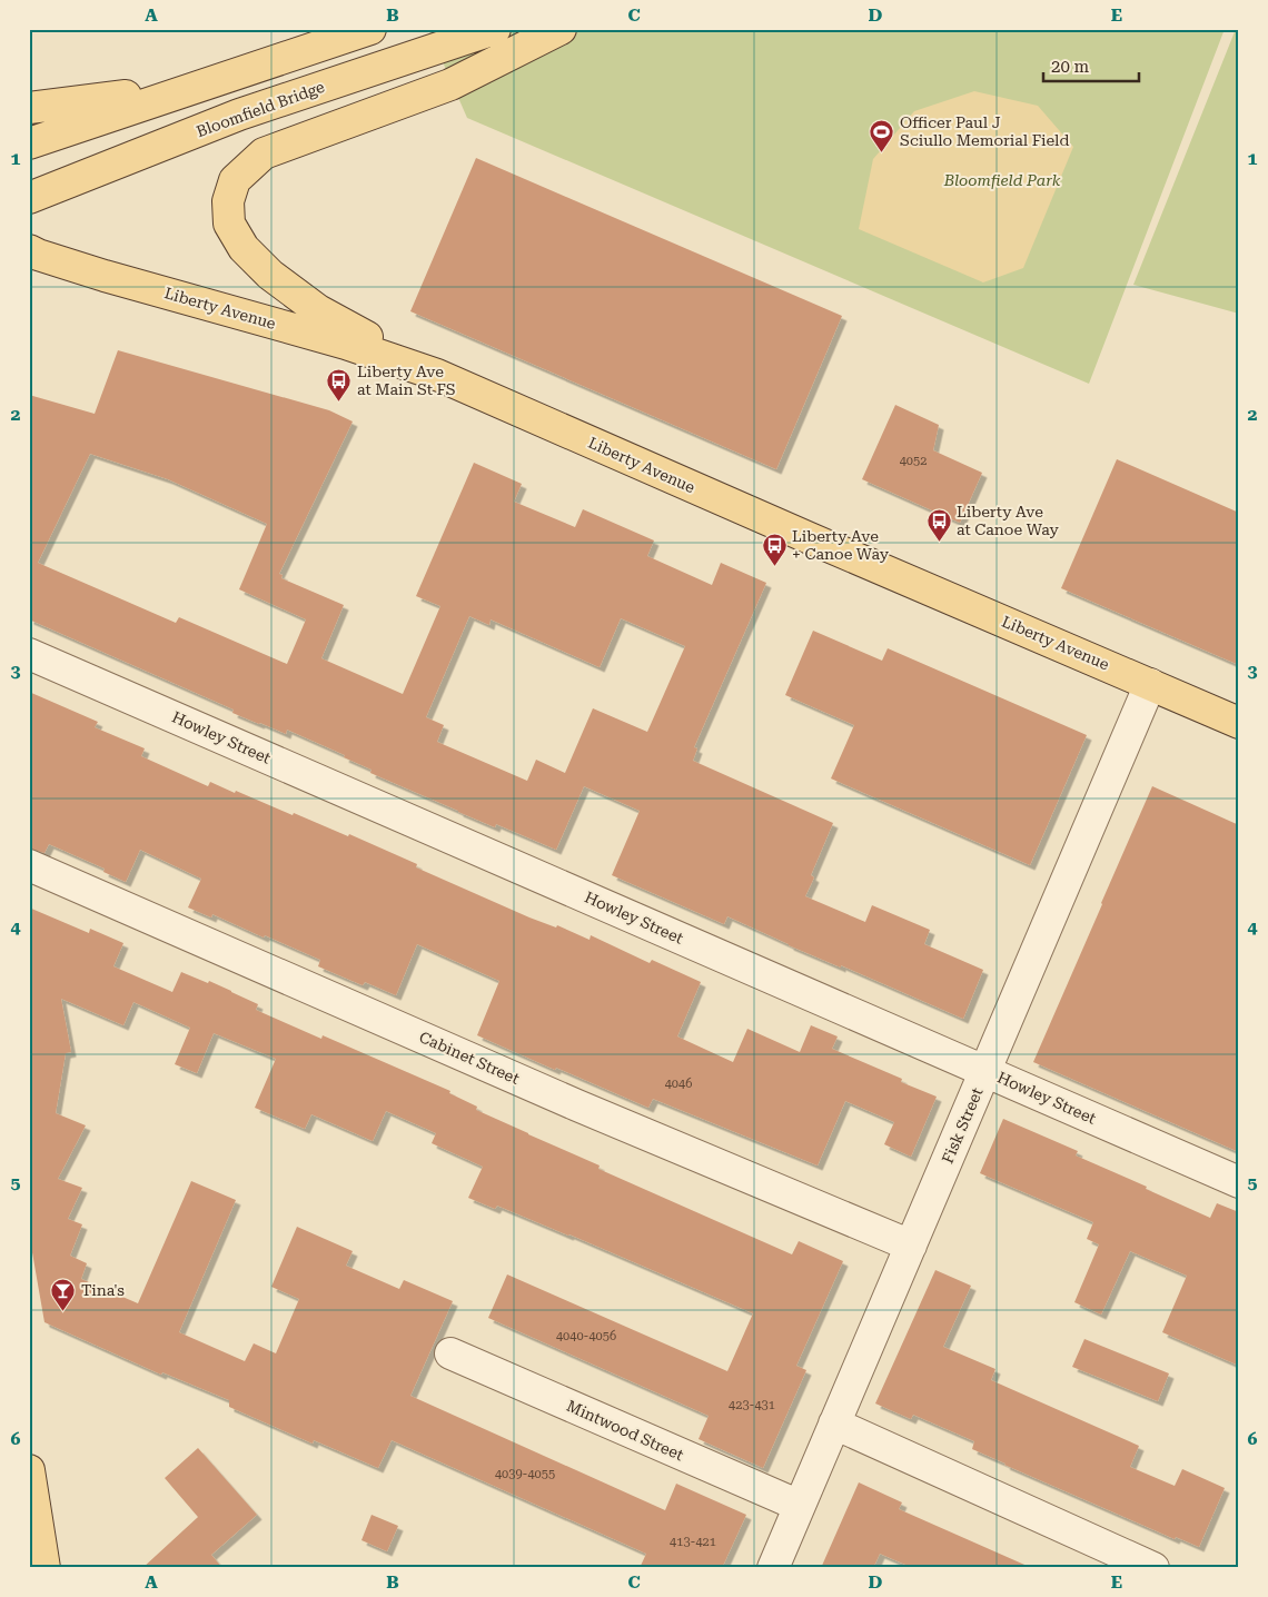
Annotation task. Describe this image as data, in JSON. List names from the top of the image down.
{
  "streets": {
    "main road": ["Bloomfield Bridge", "Liberty Avenue"],
    "street": [
      "Howley Street",
      "Cabinet Street",
      "Fisk Street",
      "Mintwood Street"
    ]
  },
  "crossings": [
    ["Liberty Avenue", "Fisk Street"],
    ["Howley Street", "Fisk Street"],
    ["Cabinet Street", "Fisk Street"],
    ["Fisk Street", "Mintwood Street"]
  ],
  "parks": ["Bloomfield Park"],
  "places": {
    "sports": ["Officer Paul J Sciullo Memorial Field"],
    "bus stop": ["Liberty Ave at Main St FS", "Liberty Ave at Canoe Way", "Liberty Ave + Canoe Way"],
    "bar": ["Tina's"]
  },
  "house_numbers": [
    "4052",
    "4046",
    "4040-4056",
    "423-431",
    "4039-4055",
    "413-421"
  ],
  "scale_bar": "20 m",
  "grid": {
    "columns": [
      "A",
      "B",
      "C",
      "D",
      "E"
    ],
    "rows": [
      "1",
      "2",
      "3",
      "4",
      "5",
      "6"
    ]
  }
}
